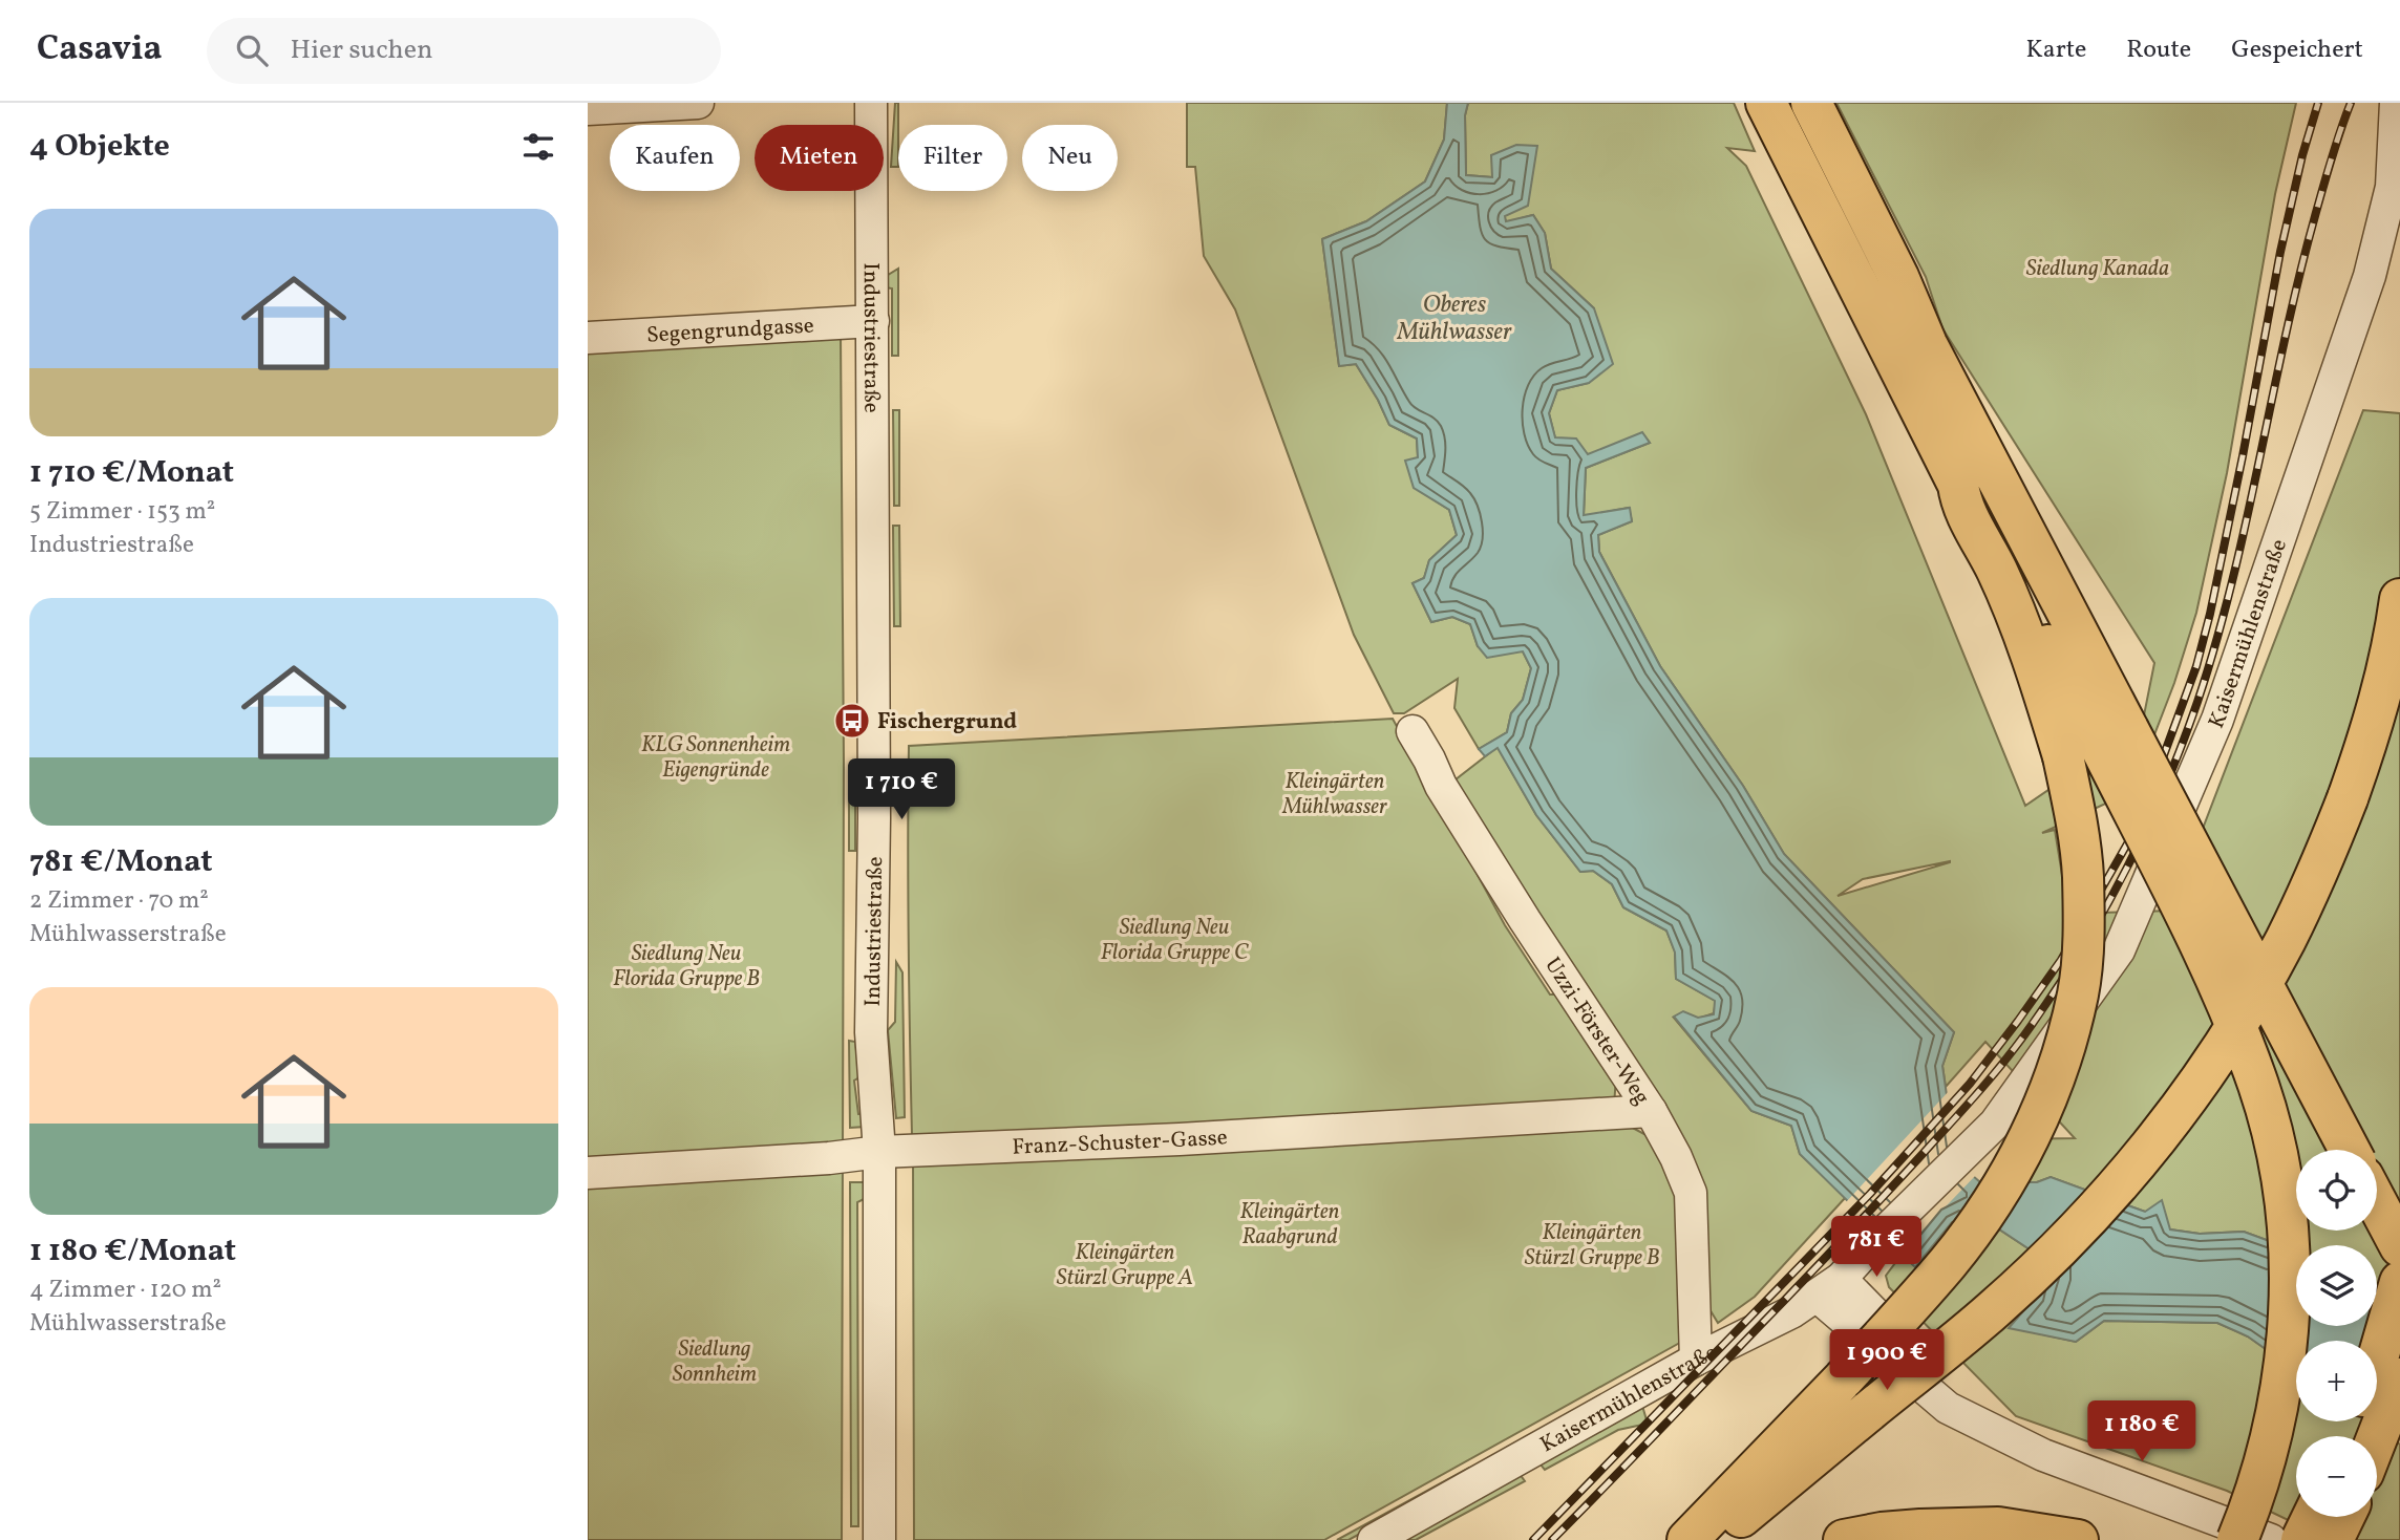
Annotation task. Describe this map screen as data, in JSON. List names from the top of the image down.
{
  "streets": {
    "street": [
      "Segengrundgasse",
      "Industriestraße",
      "Kaisermühlenstraße",
      "Uzzi-Förster-Weg",
      "Franz-Schuster-Gasse"
    ]
  },
  "crossings": [
    ["Segengrundgasse", "Industriestraße"],
    ["Industriestraße", "Franz-Schuster-Gasse"],
    ["Kaisermühlenstraße", "Uzzi-Förster-Weg"],
    ["Uzzi-Förster-Weg", "Franz-Schuster-Gasse"]
  ],
  "water": ["Oberes Mühlwasser"],
  "parks": [
    "Siedlung Kanada",
    "KLG Sonnenheim Eigengründe",
    "Kleingärten Mühlwasser",
    "Siedlung Neu Florida Gruppe C",
    "Siedlung Neu Florida Gruppe B",
    "Kleingärten Raabgrund",
    "Kleingärten Stürzl Gruppe B",
    "Kleingärten Stürzl Gruppe A",
    "Siedlung Sonnheim"
  ],
  "places": {
    "bus stop": ["Fischergrund"]
  },
  "page": {
    "header": "Casavia",
    "search": "Hier suchen",
    "nav": ["Karte", "Route", "Gespeichert"],
    "heading": "4 Objekte",
    "chip": [
      "Kaufen",
      "Mieten",
      "Filter",
      "Neu"
    ],
    "list": [
      {
        "name": "1 710 €/Monat",
        "note": "5 Zimmer · 153 m² · Industriestraße"
      },
      {
        "name": "781 €/Monat",
        "note": "2 Zimmer · 70 m² · Mühlwasserstraße"
      },
      {
        "name": "1 180 €/Monat",
        "note": "4 Zimmer · 120 m² · Mühlwasserstraße"
      }
    ],
    "price": [
      "1 710 €",
      "781 €",
      "1 900 €",
      "1 180 €"
    ],
    "map_buttons": ["+", "−"]
  }
}
